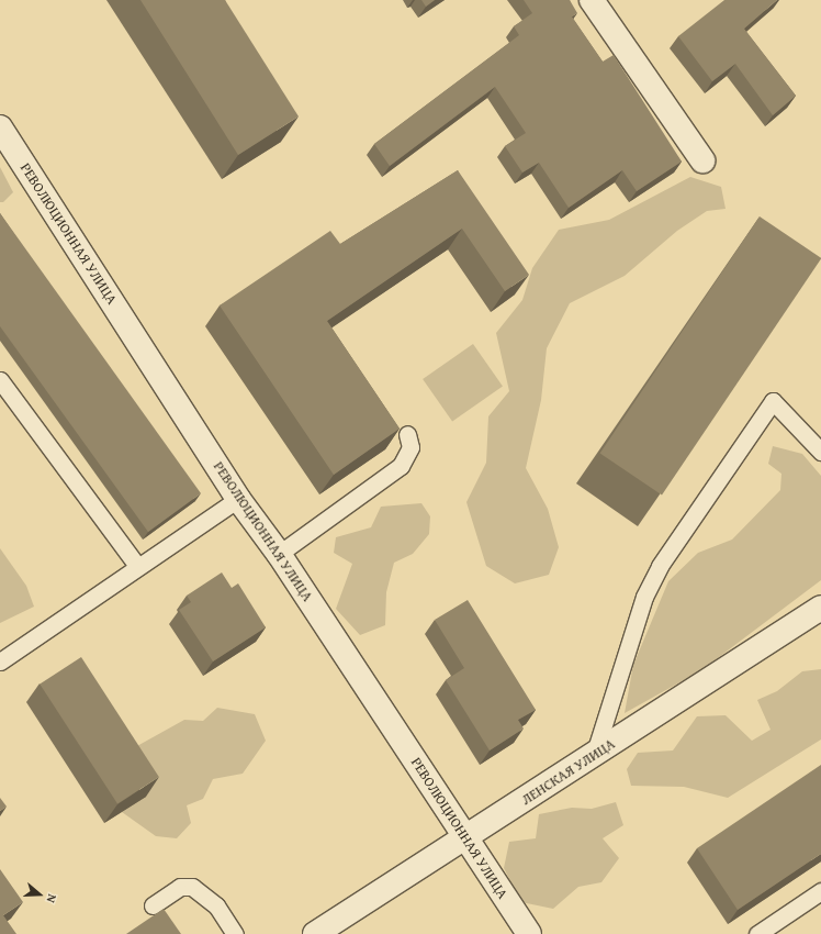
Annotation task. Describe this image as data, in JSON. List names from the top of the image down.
{
  "streets": {
    "street": ["РЕВОЛЮЦИОННАЯ УЛИЦА", "ЛЕНСКАЯ УЛИЦА"]
  },
  "crossings": [
    ["РЕВОЛЮЦИОННАЯ УЛИЦА", "ЛЕНСКАЯ УЛИЦА"]
  ],
  "north": "right"
}
